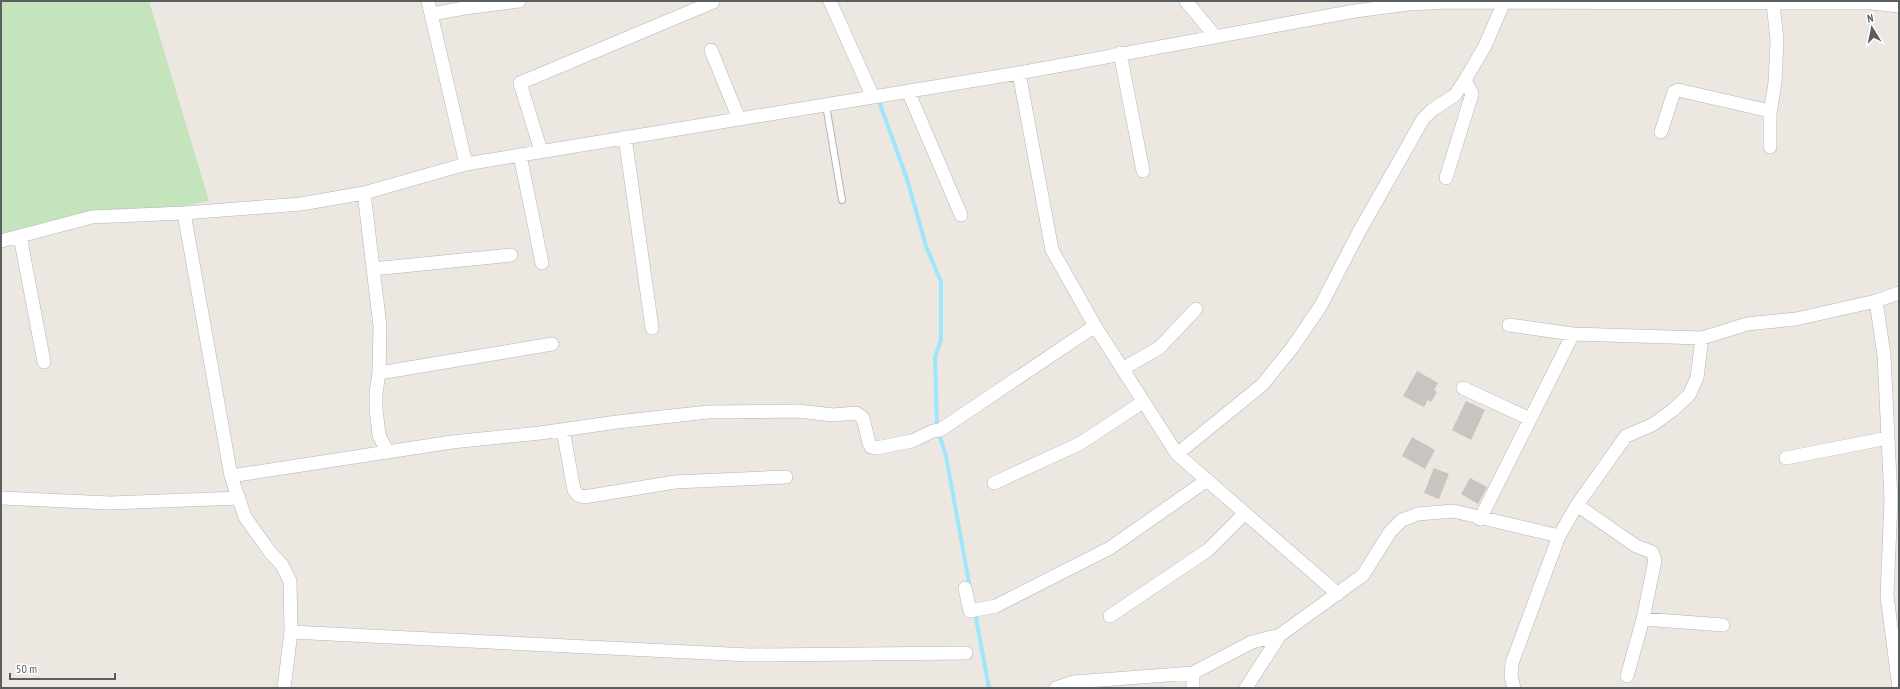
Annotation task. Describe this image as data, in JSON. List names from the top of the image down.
{
  "scale_bar": "50 m",
  "north": "top"
}
